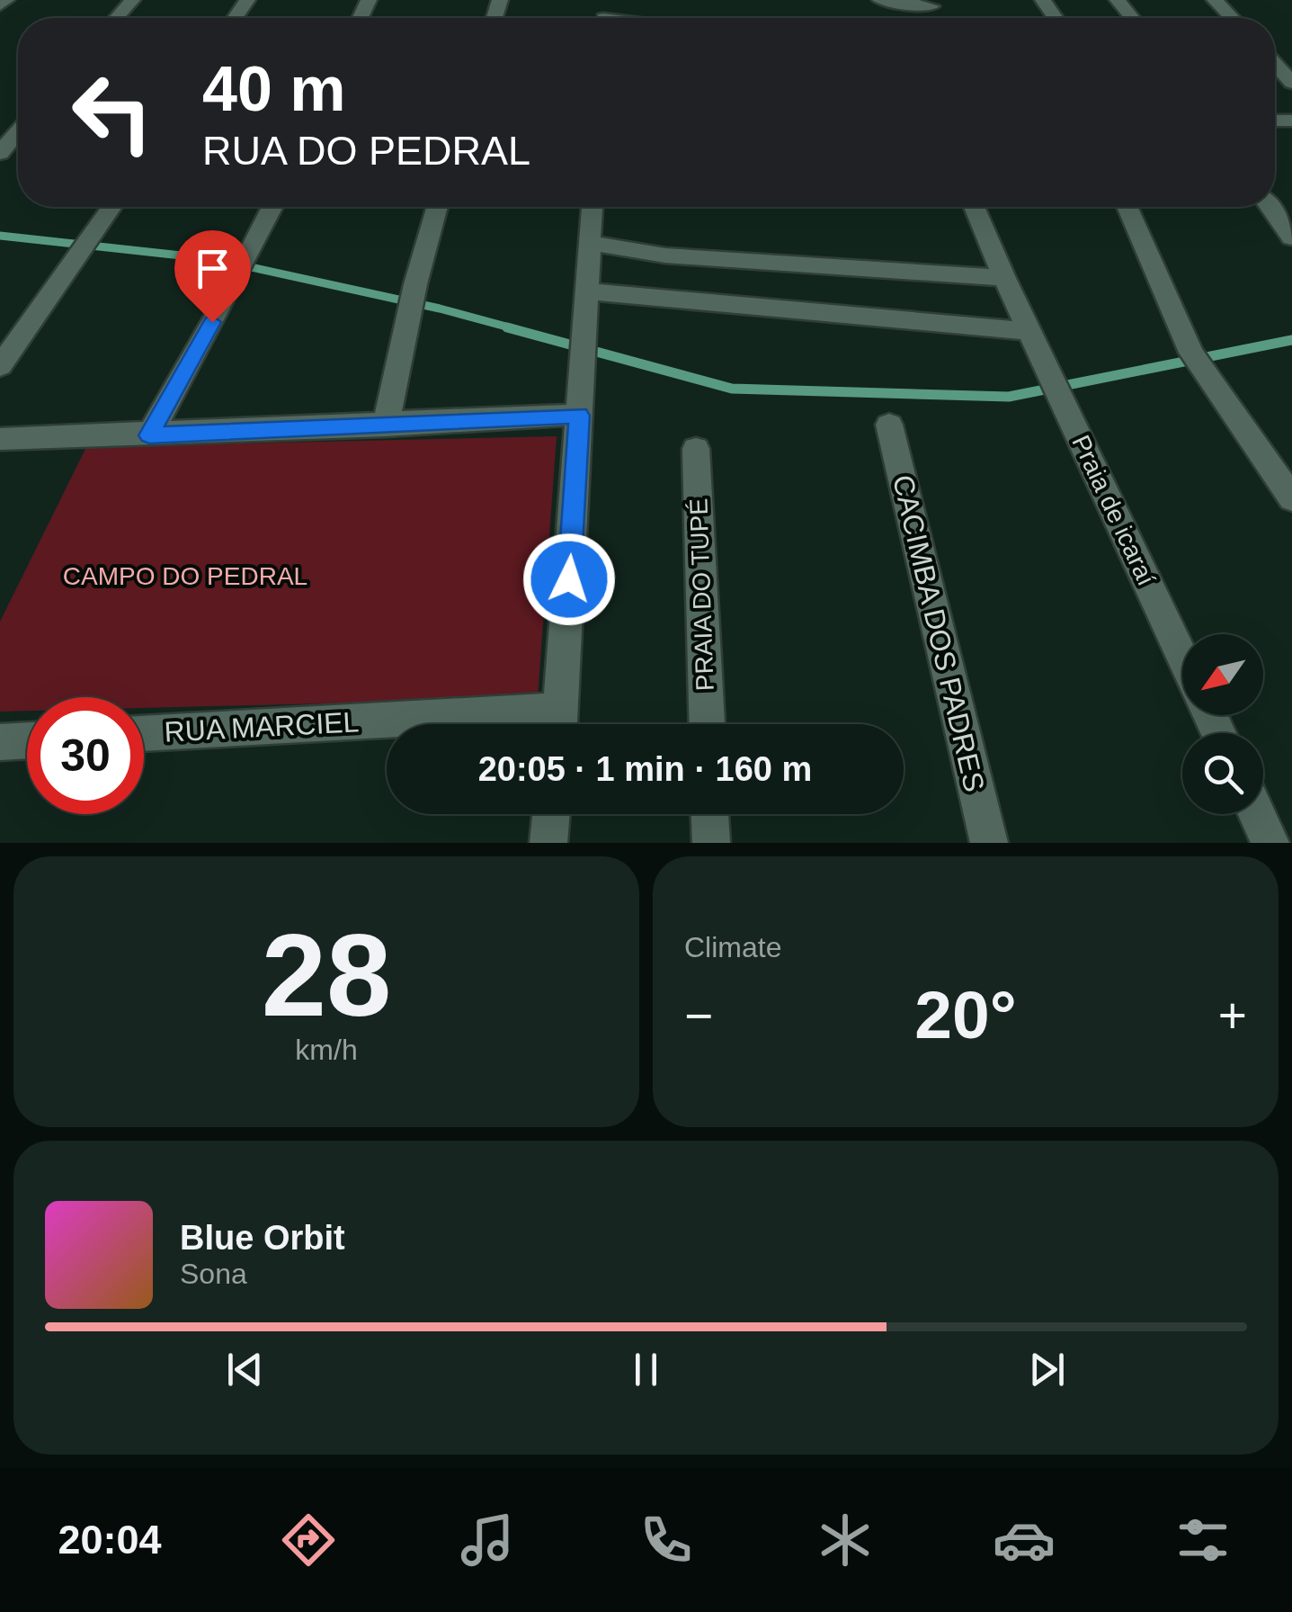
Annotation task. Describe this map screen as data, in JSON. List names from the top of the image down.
{
  "streets": {
    "street": [
      "Praia de icaraí",
      "PRAIA DO TUPÉ",
      "CACIMBA DOS PADRES",
      "RUA MARCIEL"
    ]
  },
  "parks": ["CAMPO DO PEDRAL"],
  "north": "bottom left",
  "page": {
    "turn": ["40 m", "RUA DO PEDRAL"],
    "limit": "30",
    "trip": "20:05 · 1 min · 160 m",
    "tile": [
      ["28", "km/h"],
      "Climate"
    ],
    "heat": ["−", "20°", "+"],
    "song": ["Blue Orbit", "Sona"],
    "tabs": "20:04"
  }
}
